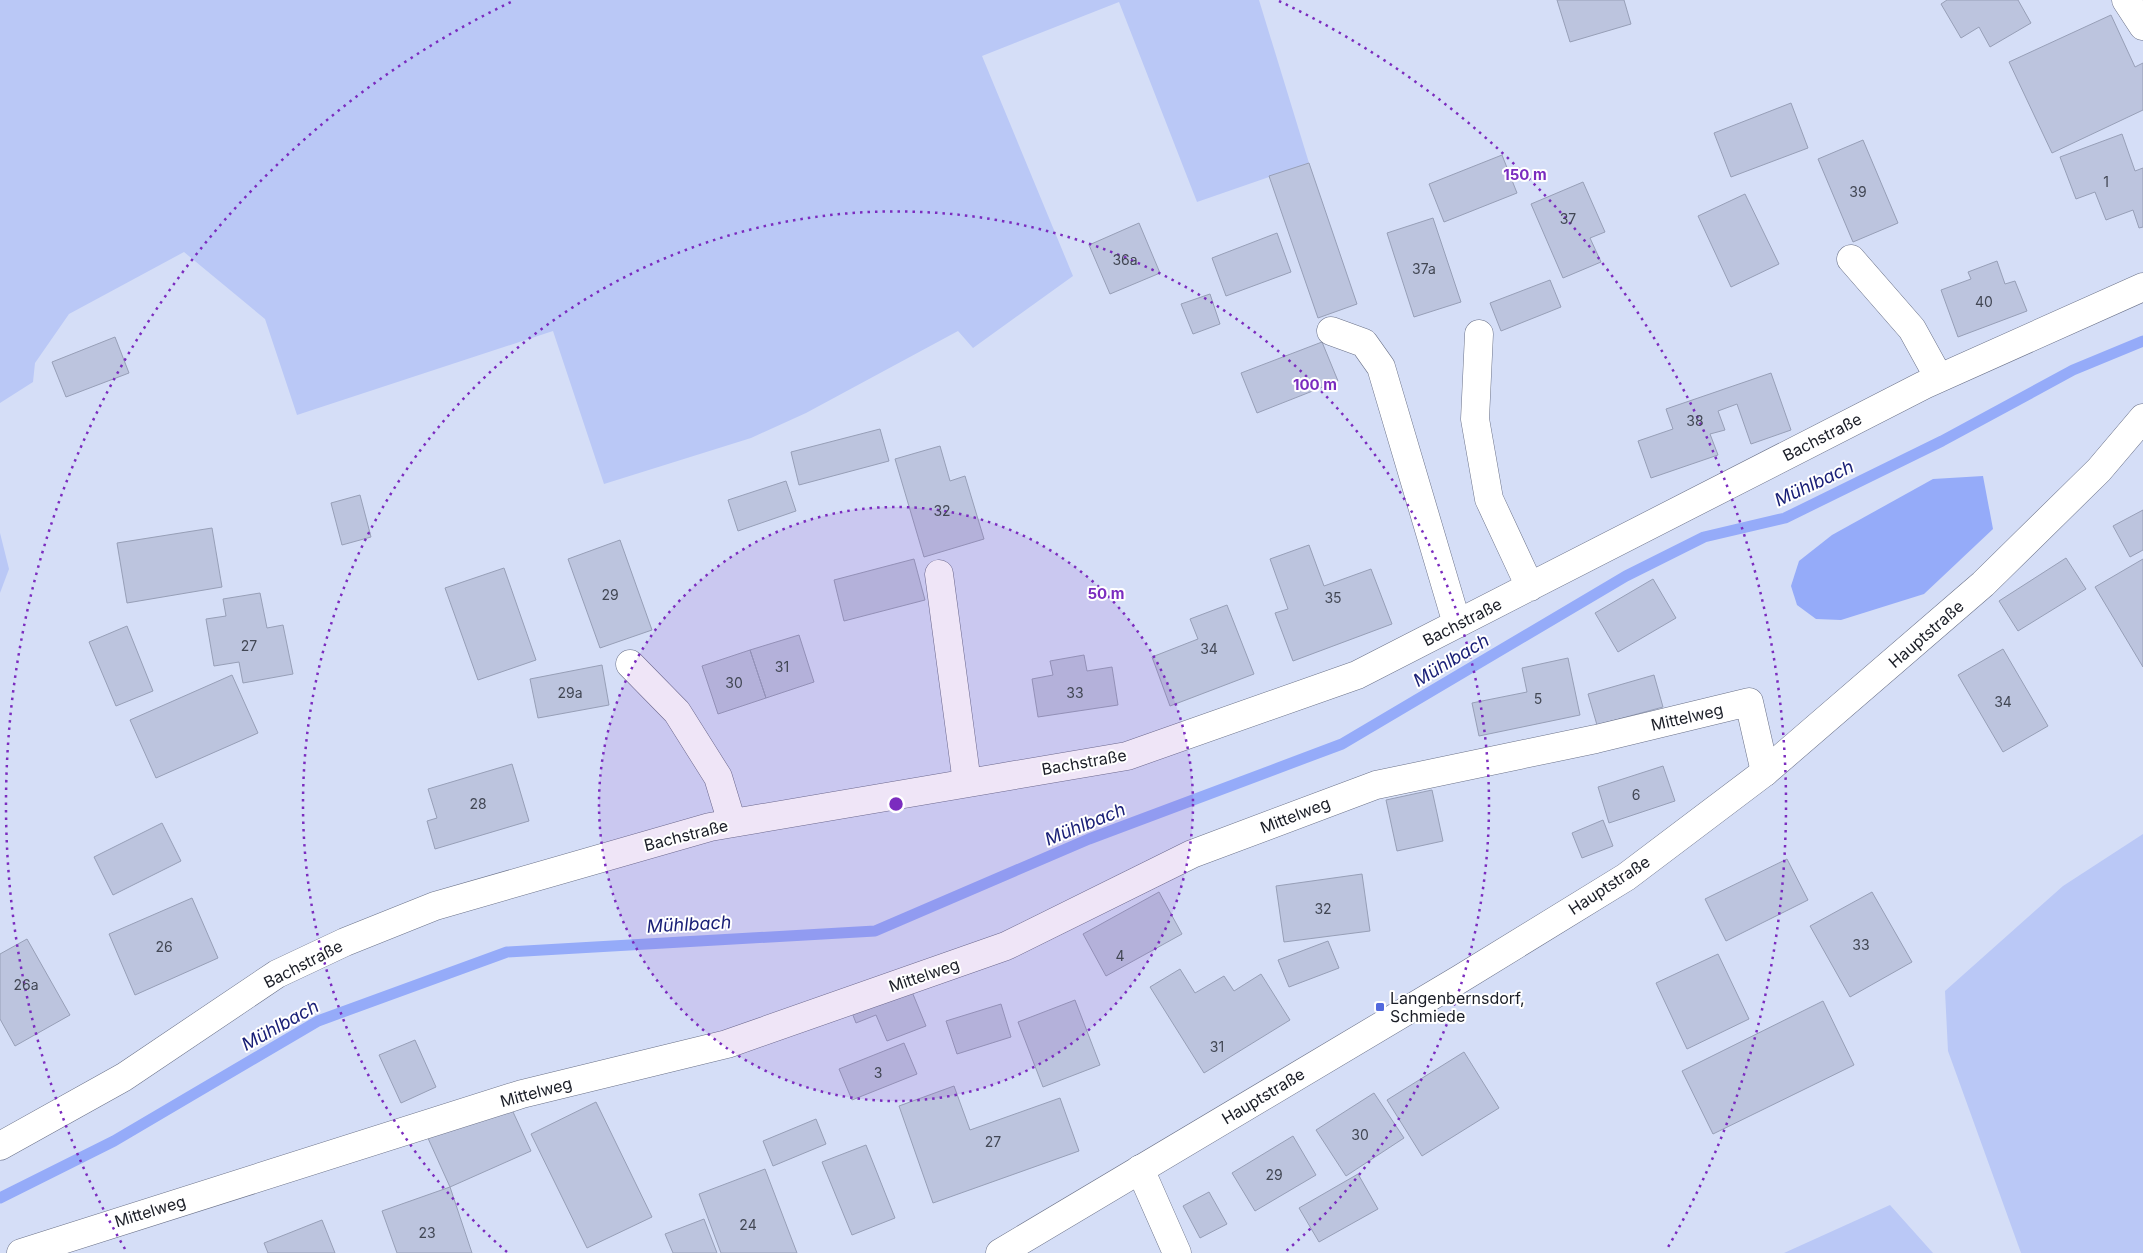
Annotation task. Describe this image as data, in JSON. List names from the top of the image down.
{
  "streets": {
    "street": ["Bachstraße", "Hauptstraße", "Mittelweg"]
  },
  "crossings": [
    ["Hauptstraße", "Mittelweg"]
  ],
  "water": ["Mühlbach"],
  "places": {
    "transit": ["Langenbernsdorf, Schmiede"]
  },
  "house_numbers": [
    "1",
    "39",
    "37",
    "36a",
    "37a",
    "40",
    "38",
    "32",
    "29",
    "35",
    "27",
    "34",
    "31",
    "30",
    "29a",
    "33",
    "5",
    "34",
    "6",
    "28",
    "32",
    "33",
    "26",
    "4",
    "26a",
    "31",
    "3",
    "30",
    "27",
    "29",
    "24",
    "23"
  ],
  "rings": ["150 m", "100 m", "50 m"]
}
